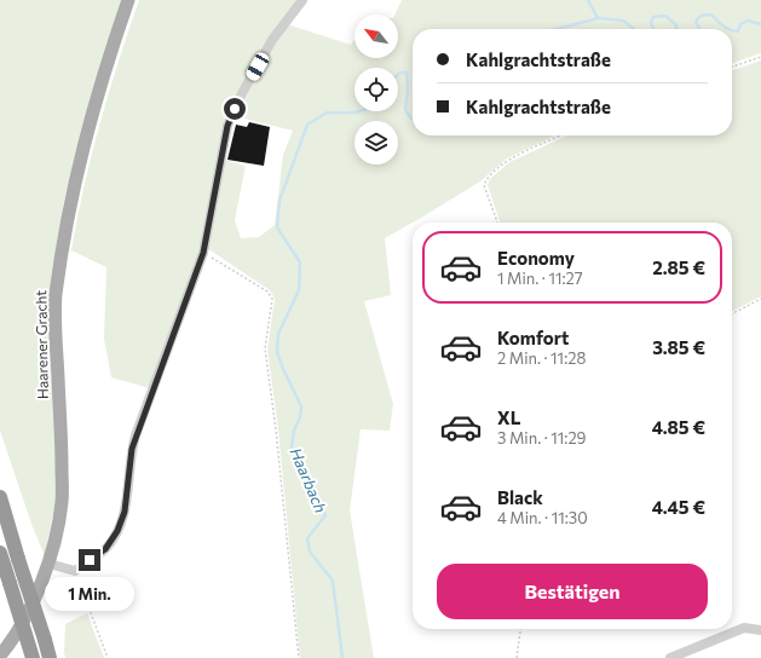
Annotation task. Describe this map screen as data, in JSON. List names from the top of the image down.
{
  "streets": {
    "main road": ["Haarener Gracht"]
  },
  "water": ["Haarbach"],
  "north": "top left",
  "page": {
    "banner": ["Kahlgrachtstraße", "Kahlgrachtstraße"],
    "list": [
      {
        "name": "Economy",
        "note": "1 Min. · 11:27",
        "value": "2.85 €"
      },
      {
        "name": "Komfort",
        "note": "2 Min. · 11:28",
        "value": "3.85 €"
      },
      {
        "name": "XL",
        "note": "3 Min. · 11:29",
        "value": "4.85 €"
      },
      {
        "name": "Black",
        "note": "4 Min. · 11:30",
        "value": "4.45 €"
      }
    ],
    "buttons": "Bestätigen",
    "bubble": "1 Min."
  }
}
